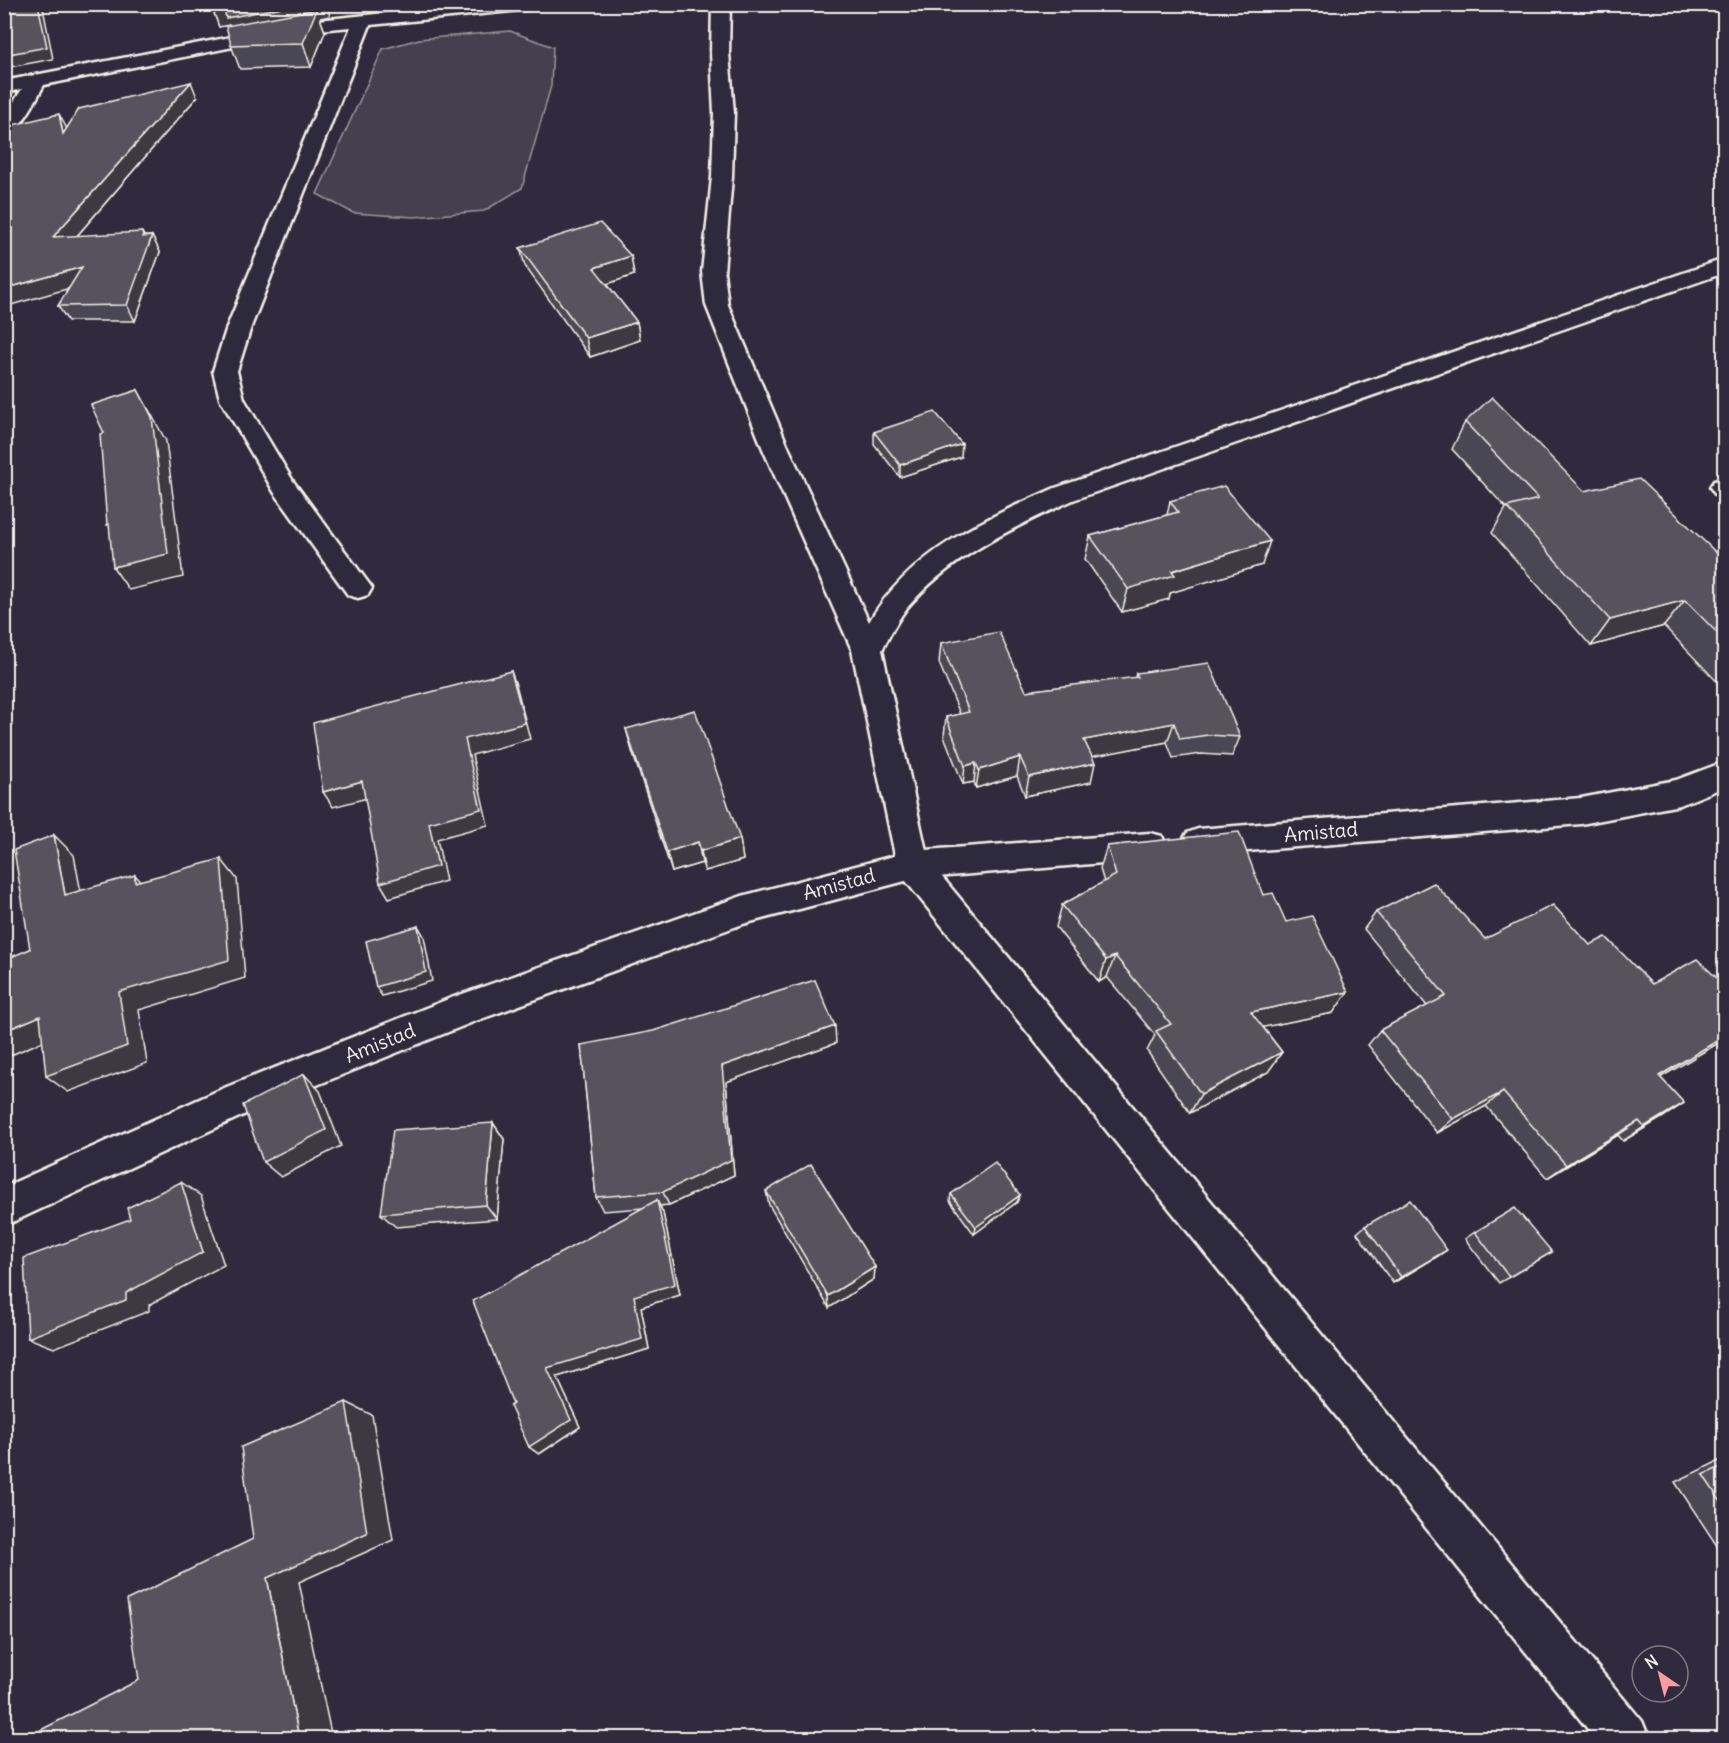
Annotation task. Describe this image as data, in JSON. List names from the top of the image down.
{
  "streets": {
    "street": ["Amistad"]
  },
  "north": "top left"
}
